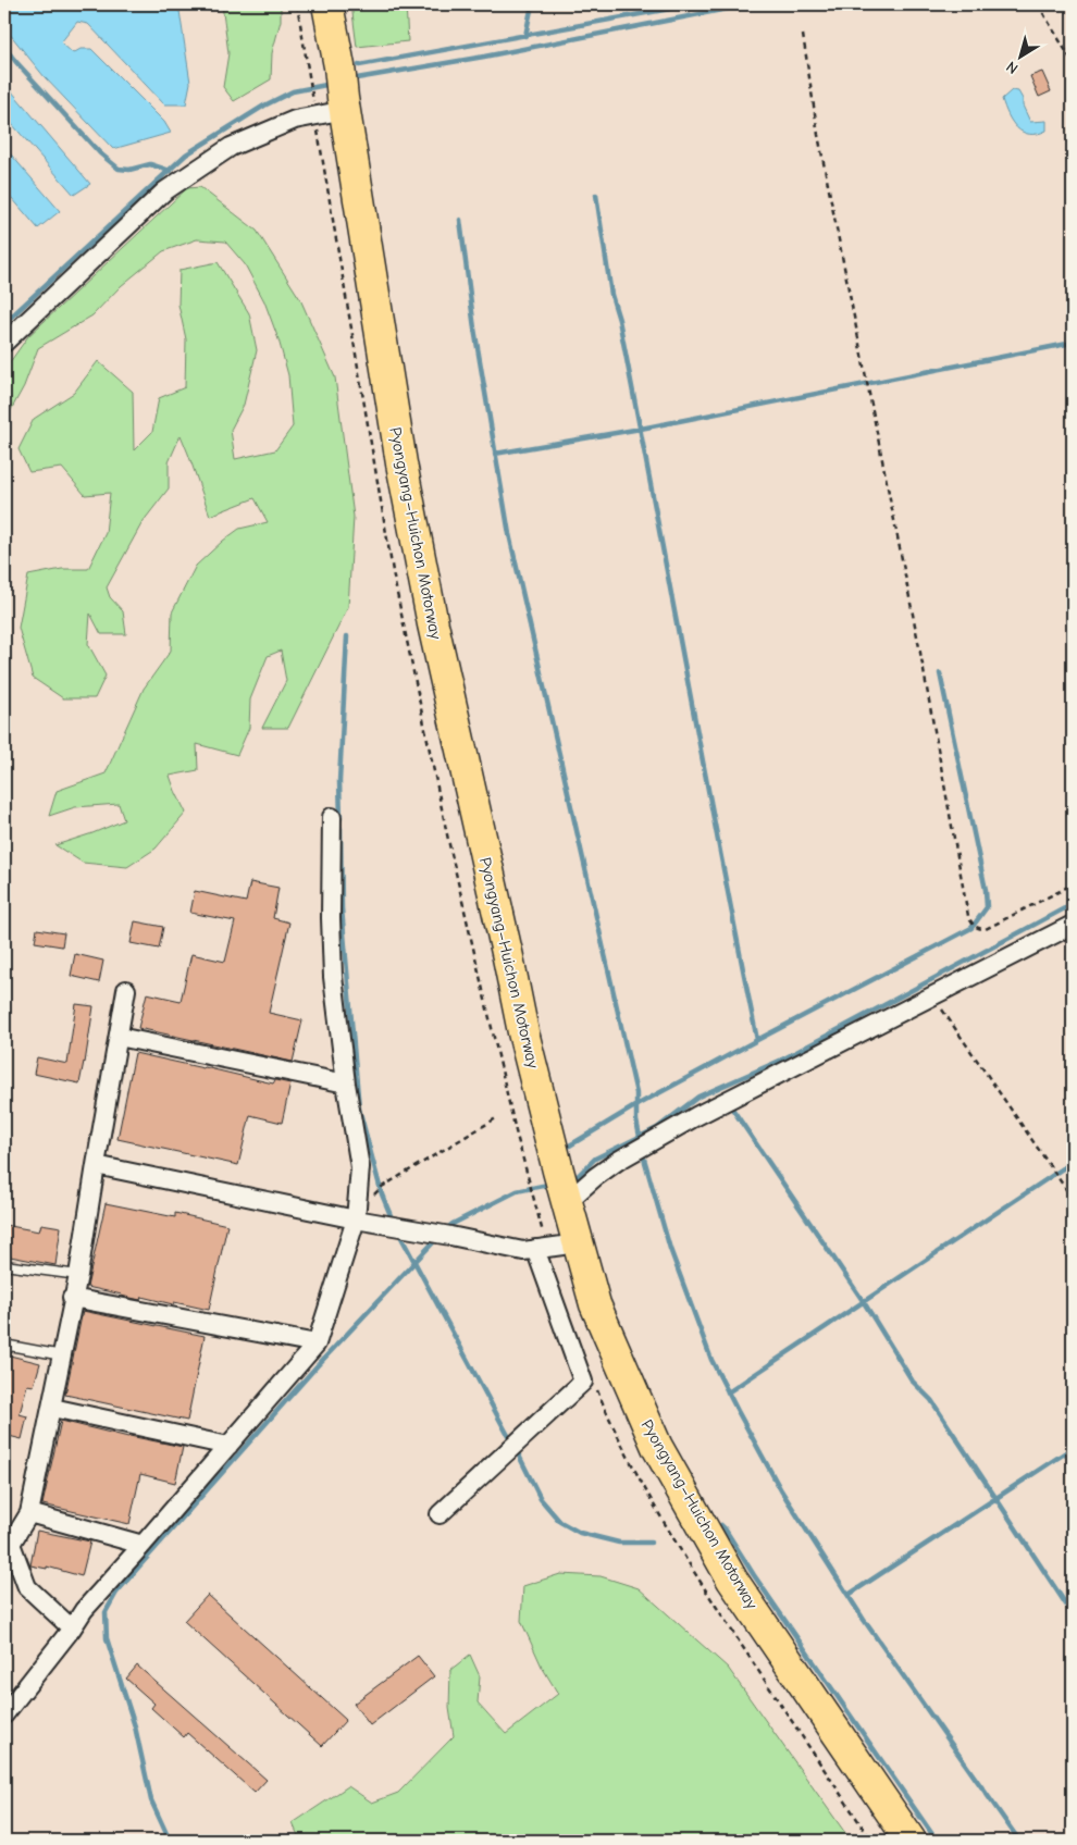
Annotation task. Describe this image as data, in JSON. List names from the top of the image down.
{
  "streets": {
    "highway": ["Pyongyang–Huichon Motorway"]
  },
  "north": "bottom left"
}
